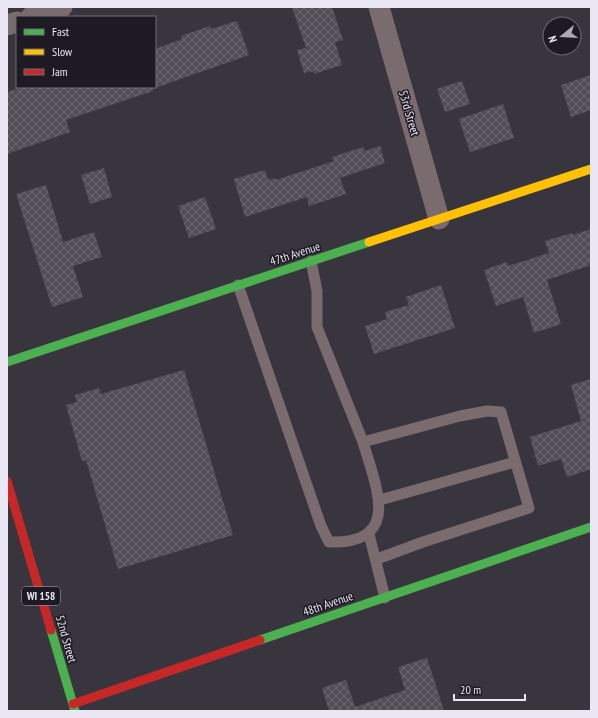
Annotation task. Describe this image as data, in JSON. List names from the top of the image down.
{
  "streets": {
    "street": [
      "53rd Street",
      "47th Avenue",
      "WI 158",
      "48th Avenue",
      "52nd Street"
    ]
  },
  "crossings": [
    ["53rd Street", "47th Avenue"],
    ["48th Avenue", "52nd Street"]
  ],
  "legend": ["Fast", "Slow", "Jam"],
  "scale_bar": "20 m",
  "north": "left"
}
